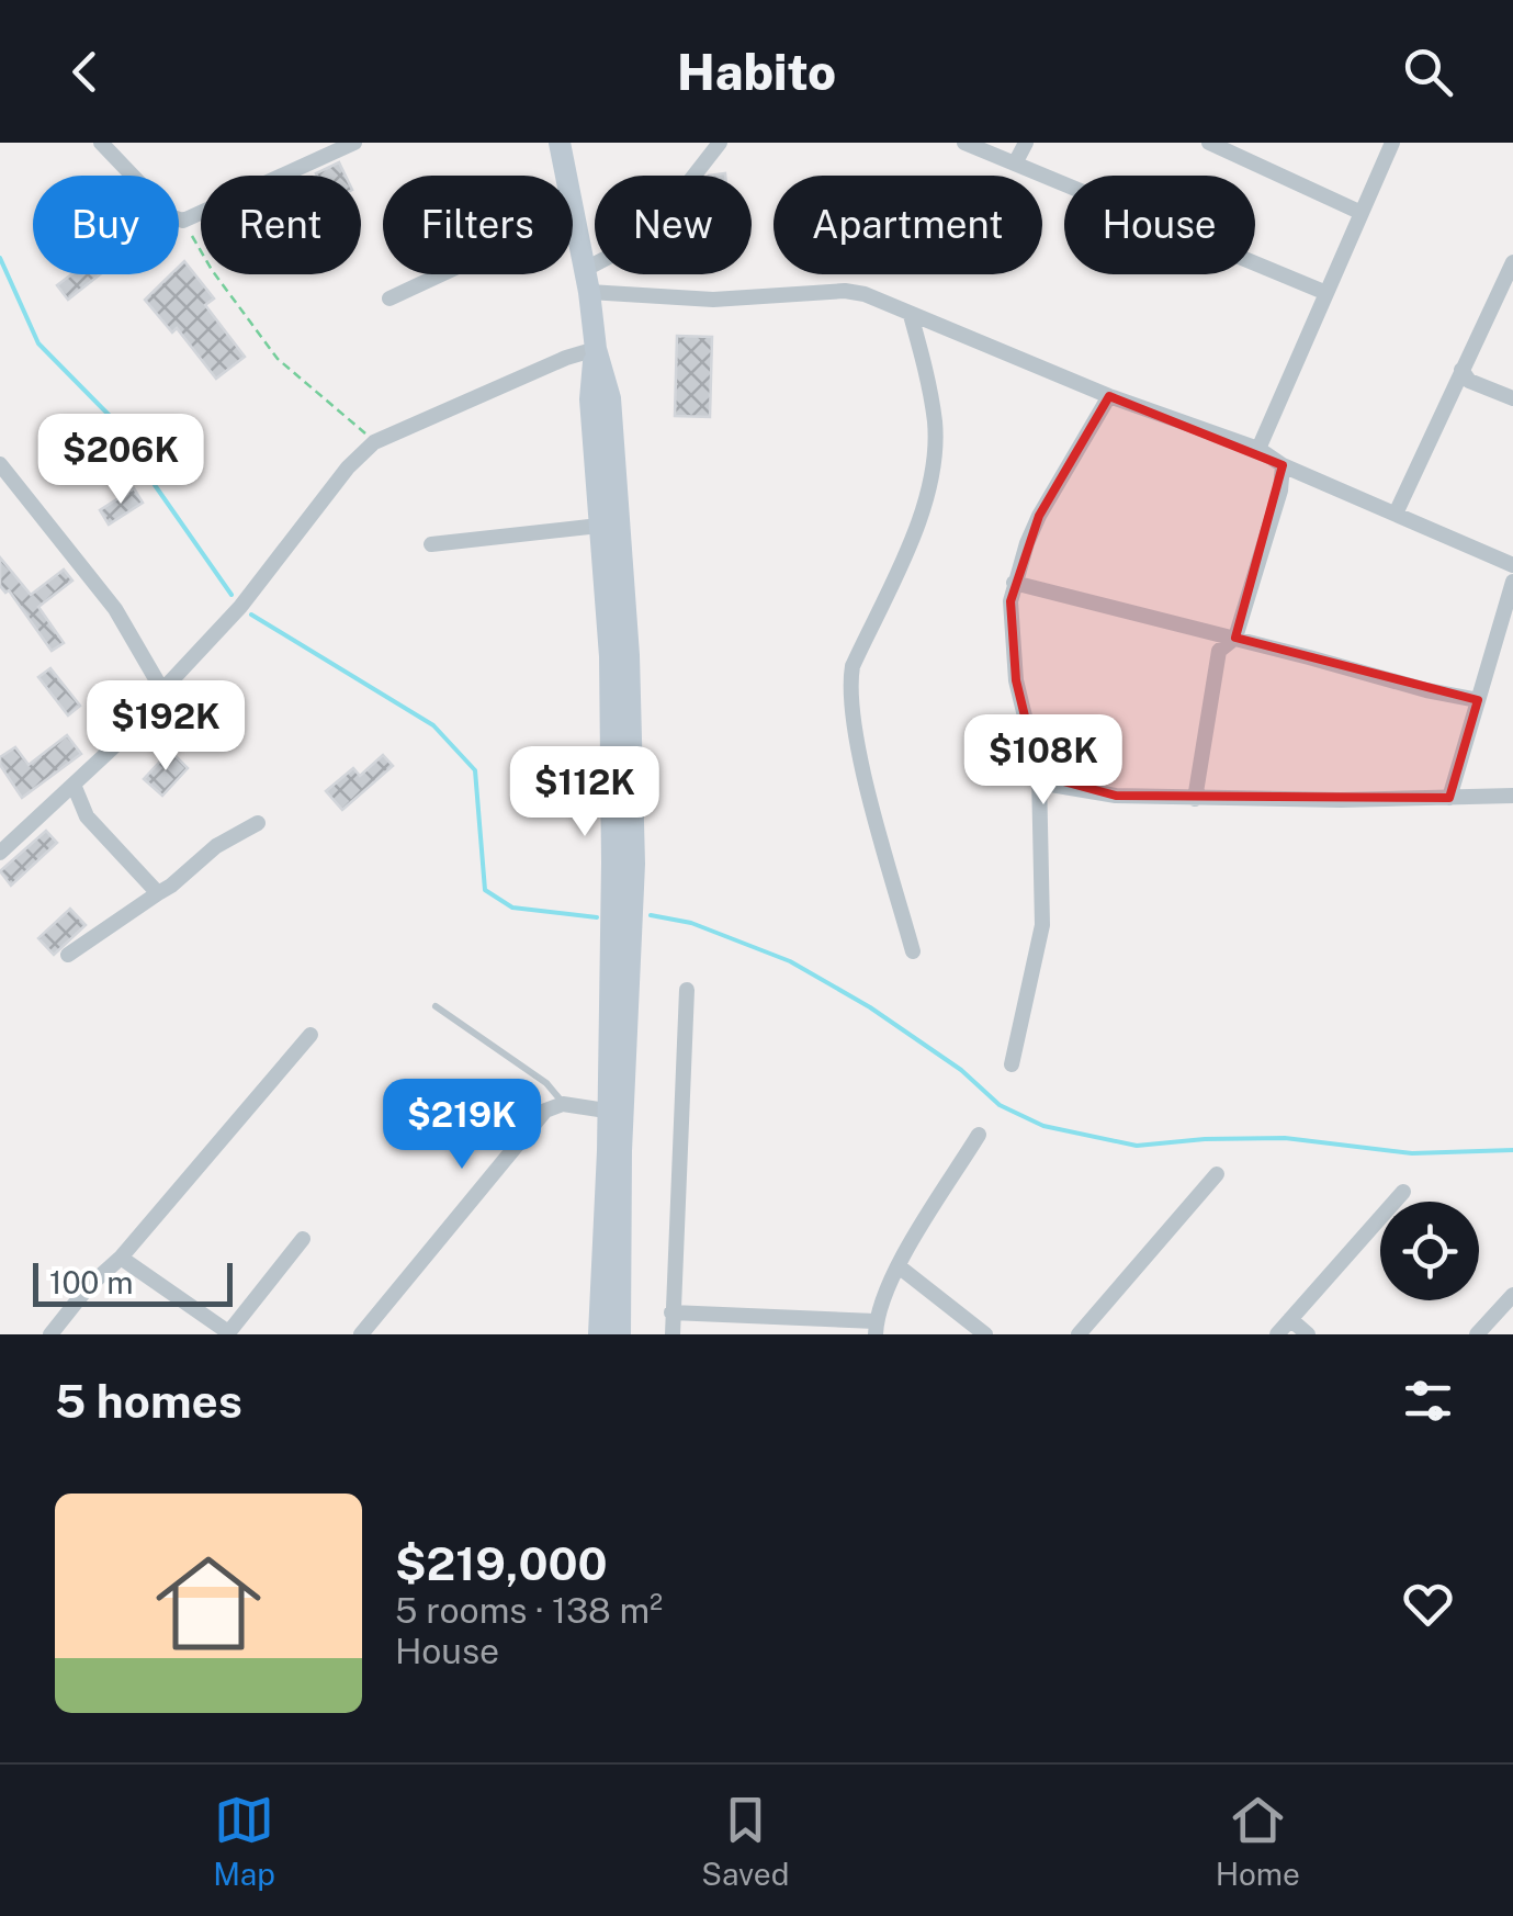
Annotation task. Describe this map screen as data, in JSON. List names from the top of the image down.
{
  "scale_bar": "100 m",
  "page": {
    "header": "Habito",
    "chip": [
      "Buy",
      "Rent",
      "Filters",
      "New",
      "Apartment",
      "House"
    ],
    "price": [
      "$206K",
      "$192K",
      "$108K",
      "$112K",
      "$219K"
    ],
    "scale": "100 m",
    "heading": "5 homes",
    "list": [
      {
        "name": "$219,000",
        "note": "5 rooms · 138 m² · House"
      }
    ],
    "tabs": ["Map", "Saved", "Home"]
  }
}
